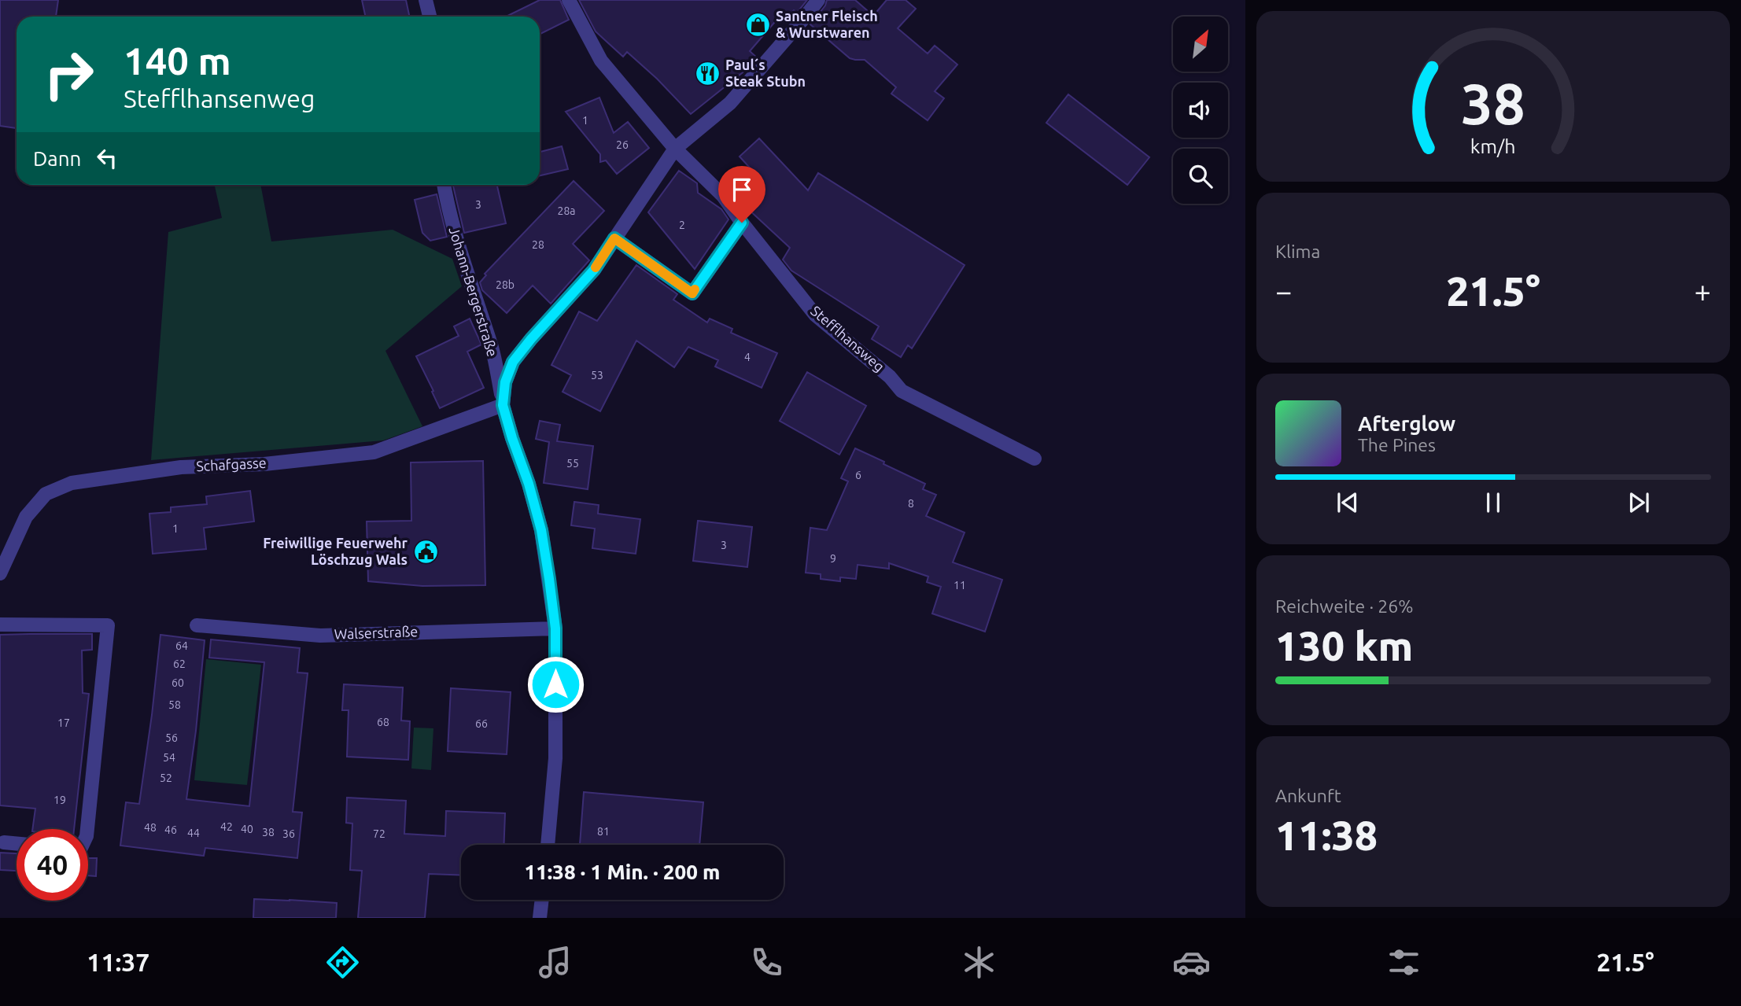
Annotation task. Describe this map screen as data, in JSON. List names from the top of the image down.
{
  "streets": {
    "street": [
      "Johann-Bergerstraße",
      "Stefflhansweg",
      "Schafgasse",
      "Walserstraße"
    ]
  },
  "crossings": [
    ["Johann-Bergerstraße", "Schafgasse"]
  ],
  "places": {
    "shop": ["Santner Fleisch & Wurstwaren"],
    "restaurant": ["Paul´s Steak Stubn"],
    "public building": ["Freiwillige Feuerwehr Löschzug Wals"]
  },
  "house_numbers": [
    "1",
    "26",
    "3",
    "28a",
    "2",
    "28",
    "28b",
    "4",
    "53",
    "55",
    "6",
    "8",
    "1",
    "3",
    "9",
    "11",
    "64",
    "62",
    "60",
    "58",
    "68",
    "17",
    "66",
    "56",
    "54",
    "52",
    "19",
    "42",
    "48",
    "40",
    "46",
    "81",
    "38",
    "44",
    "36",
    "72"
  ],
  "north": "top right",
  "page": {
    "turn": ["140 m", "Stefflhansenweg"],
    "then": "Dann",
    "tile": [
      "Klima",
      ["Reichweite · 26%", "130 km"],
      ["Ankunft", "11:38"]
    ],
    "heat": ["−", "21.5°", "+"],
    "song": ["Afterglow", "The Pines"],
    "limit": "40",
    "trip": "11:38 · 1 Min. · 200 m",
    "tabs": ["11:37", "21.5°"],
    "gauge": ["38", "km/h"]
  }
}
